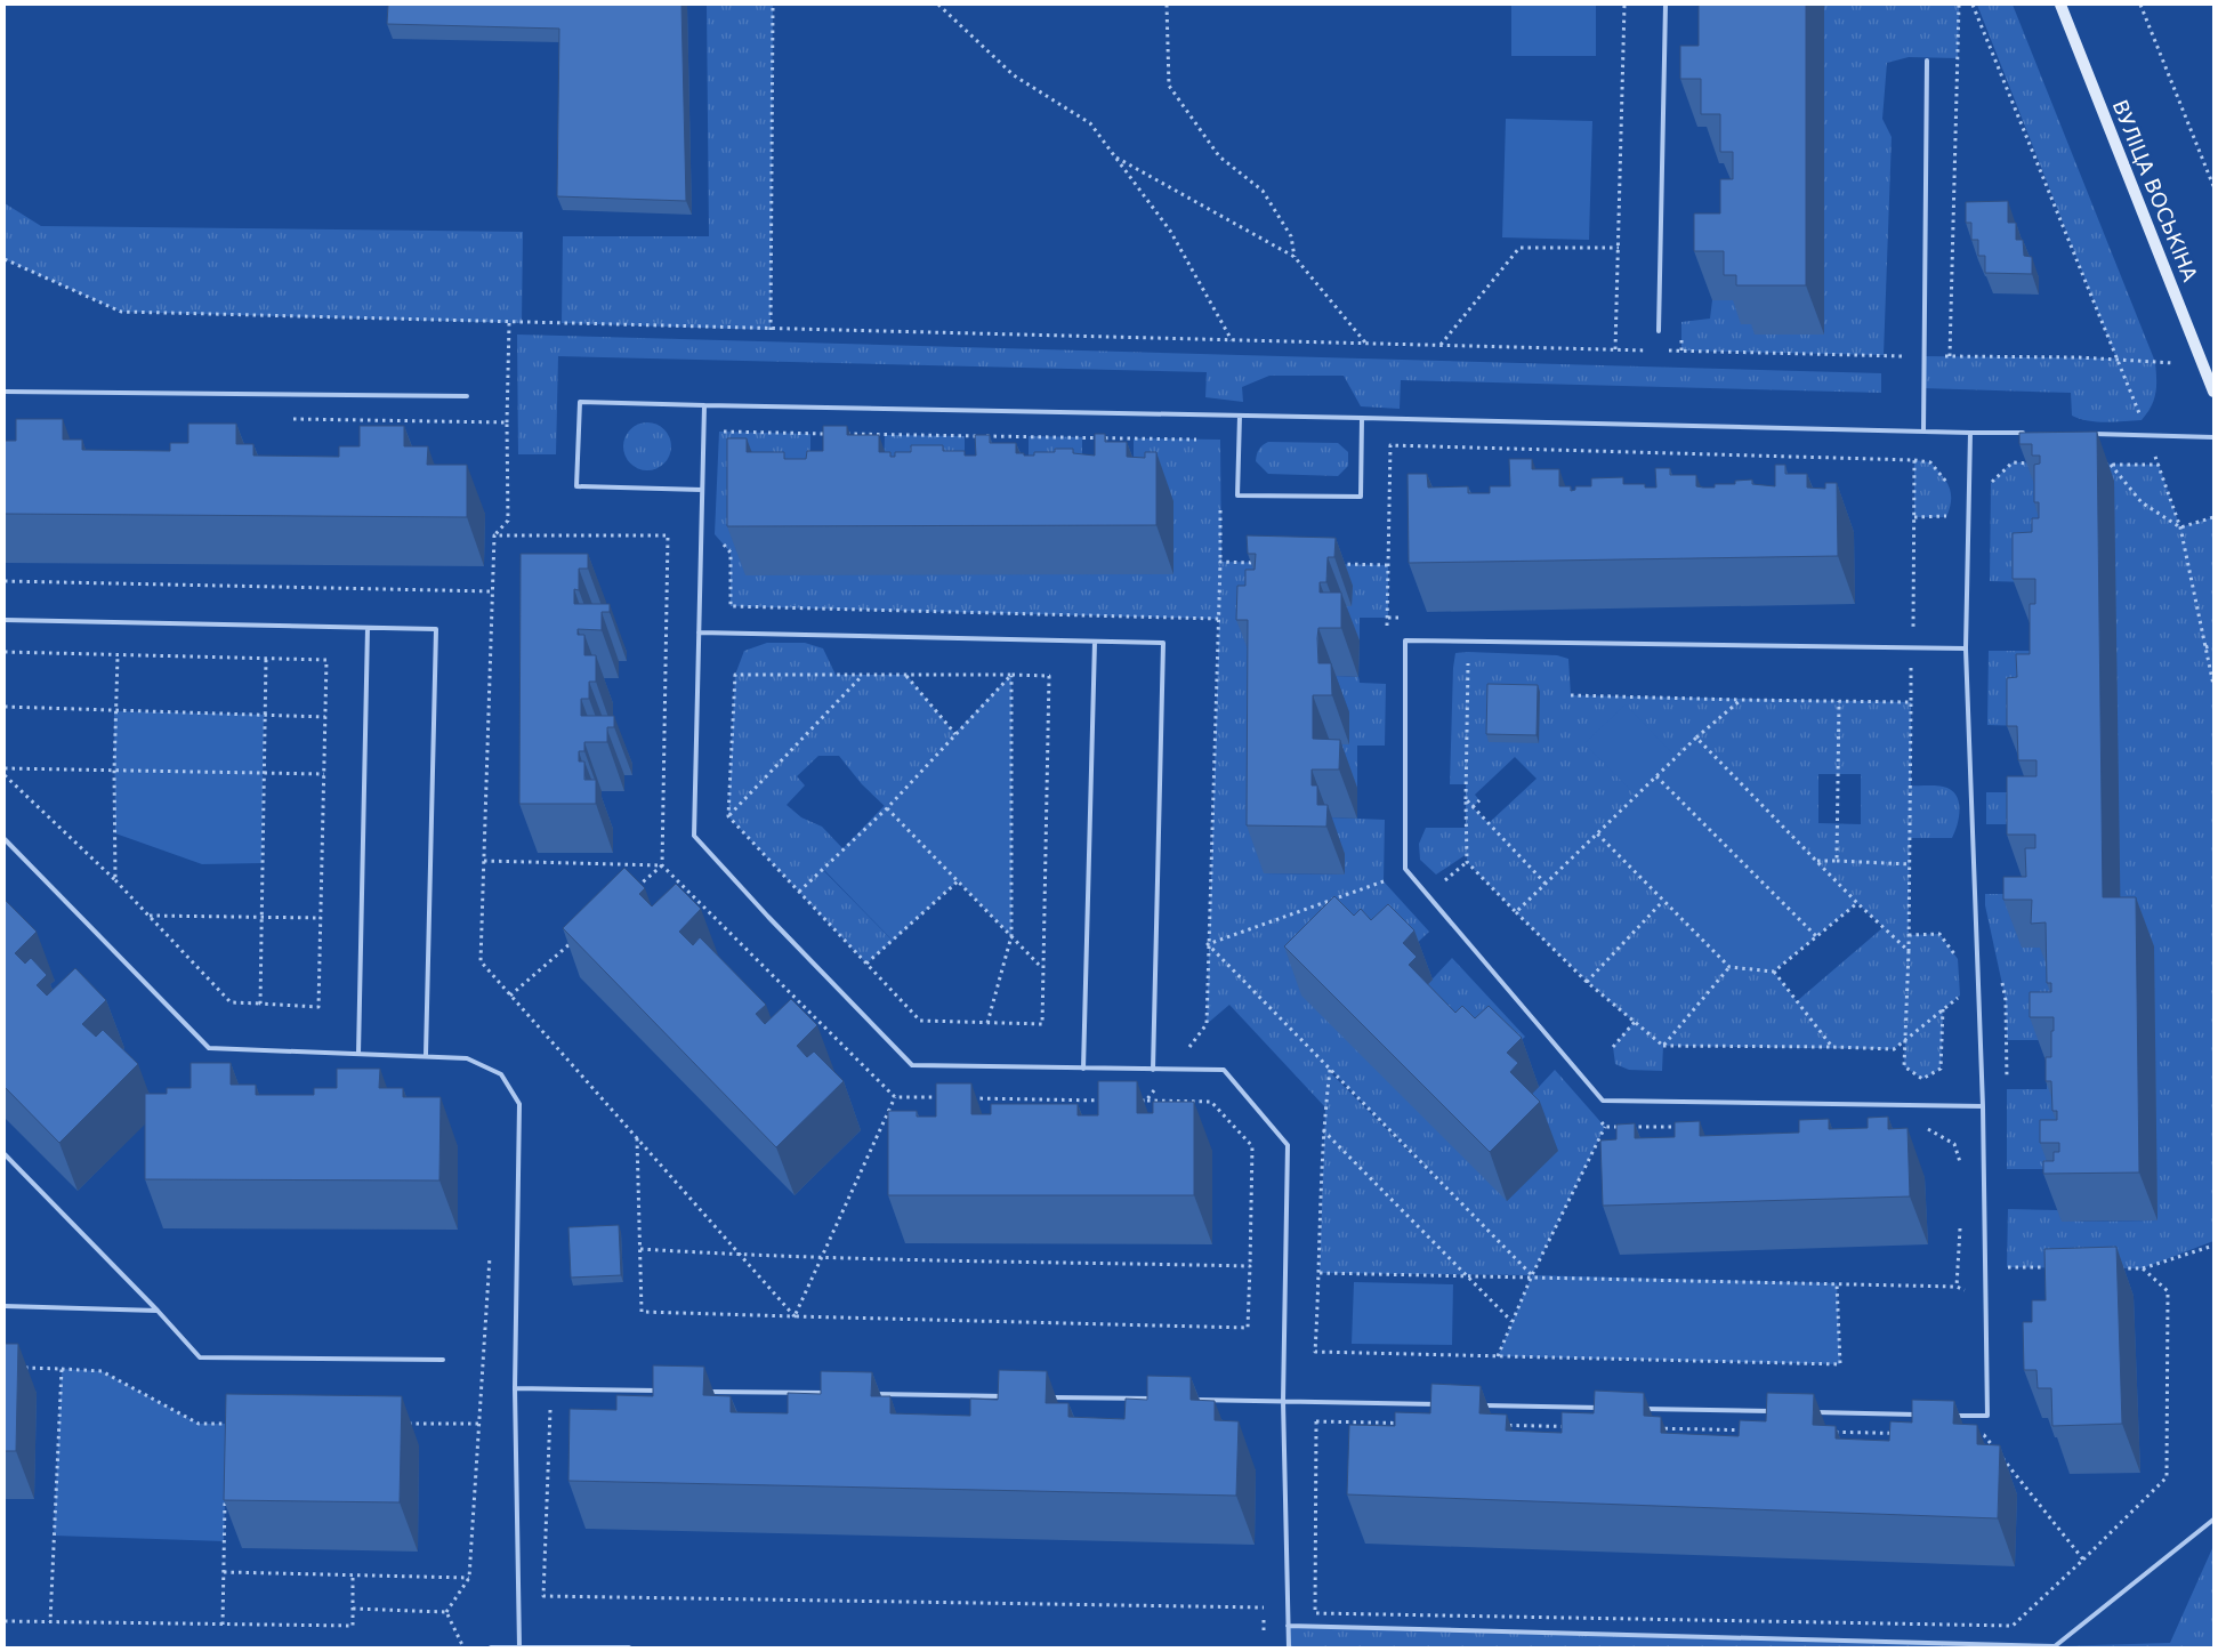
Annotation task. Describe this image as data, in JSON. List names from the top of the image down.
{
  "streets": {
    "street": ["ВУЛІЦА ВОСЬКІНА"]
  }
}
